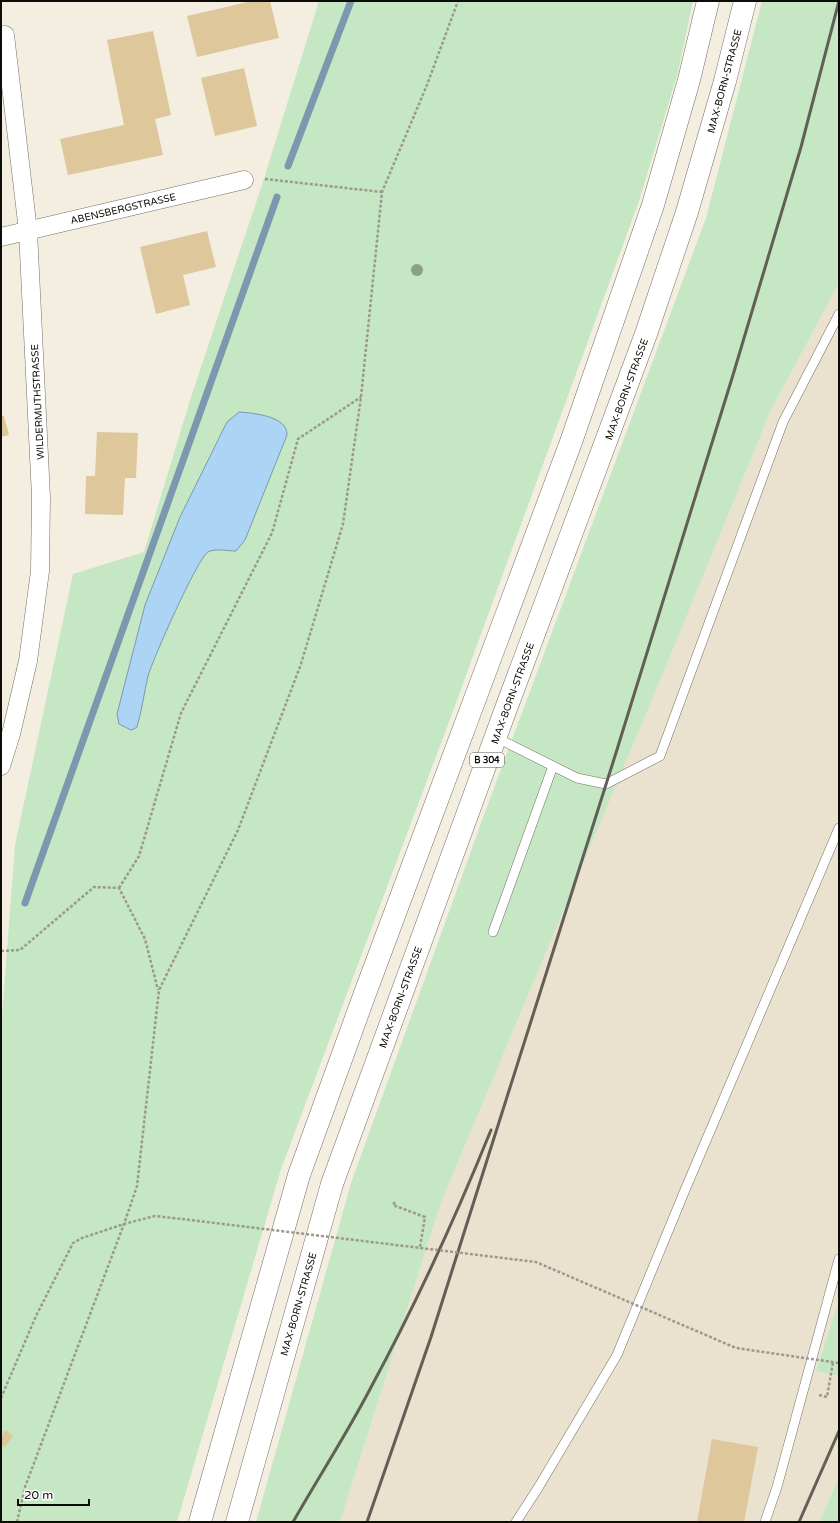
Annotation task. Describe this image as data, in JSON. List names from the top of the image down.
{
  "streets": {
    "main road": ["MAX-BORN-STRASSE", "B 304"],
    "street": ["ABENSBERGSTRASSE", "WILDERMUTHSTRASSE"]
  },
  "crossings": [
    ["ABENSBERGSTRASSE", "WILDERMUTHSTRASSE"]
  ],
  "scale_bar": "20 m"
}
